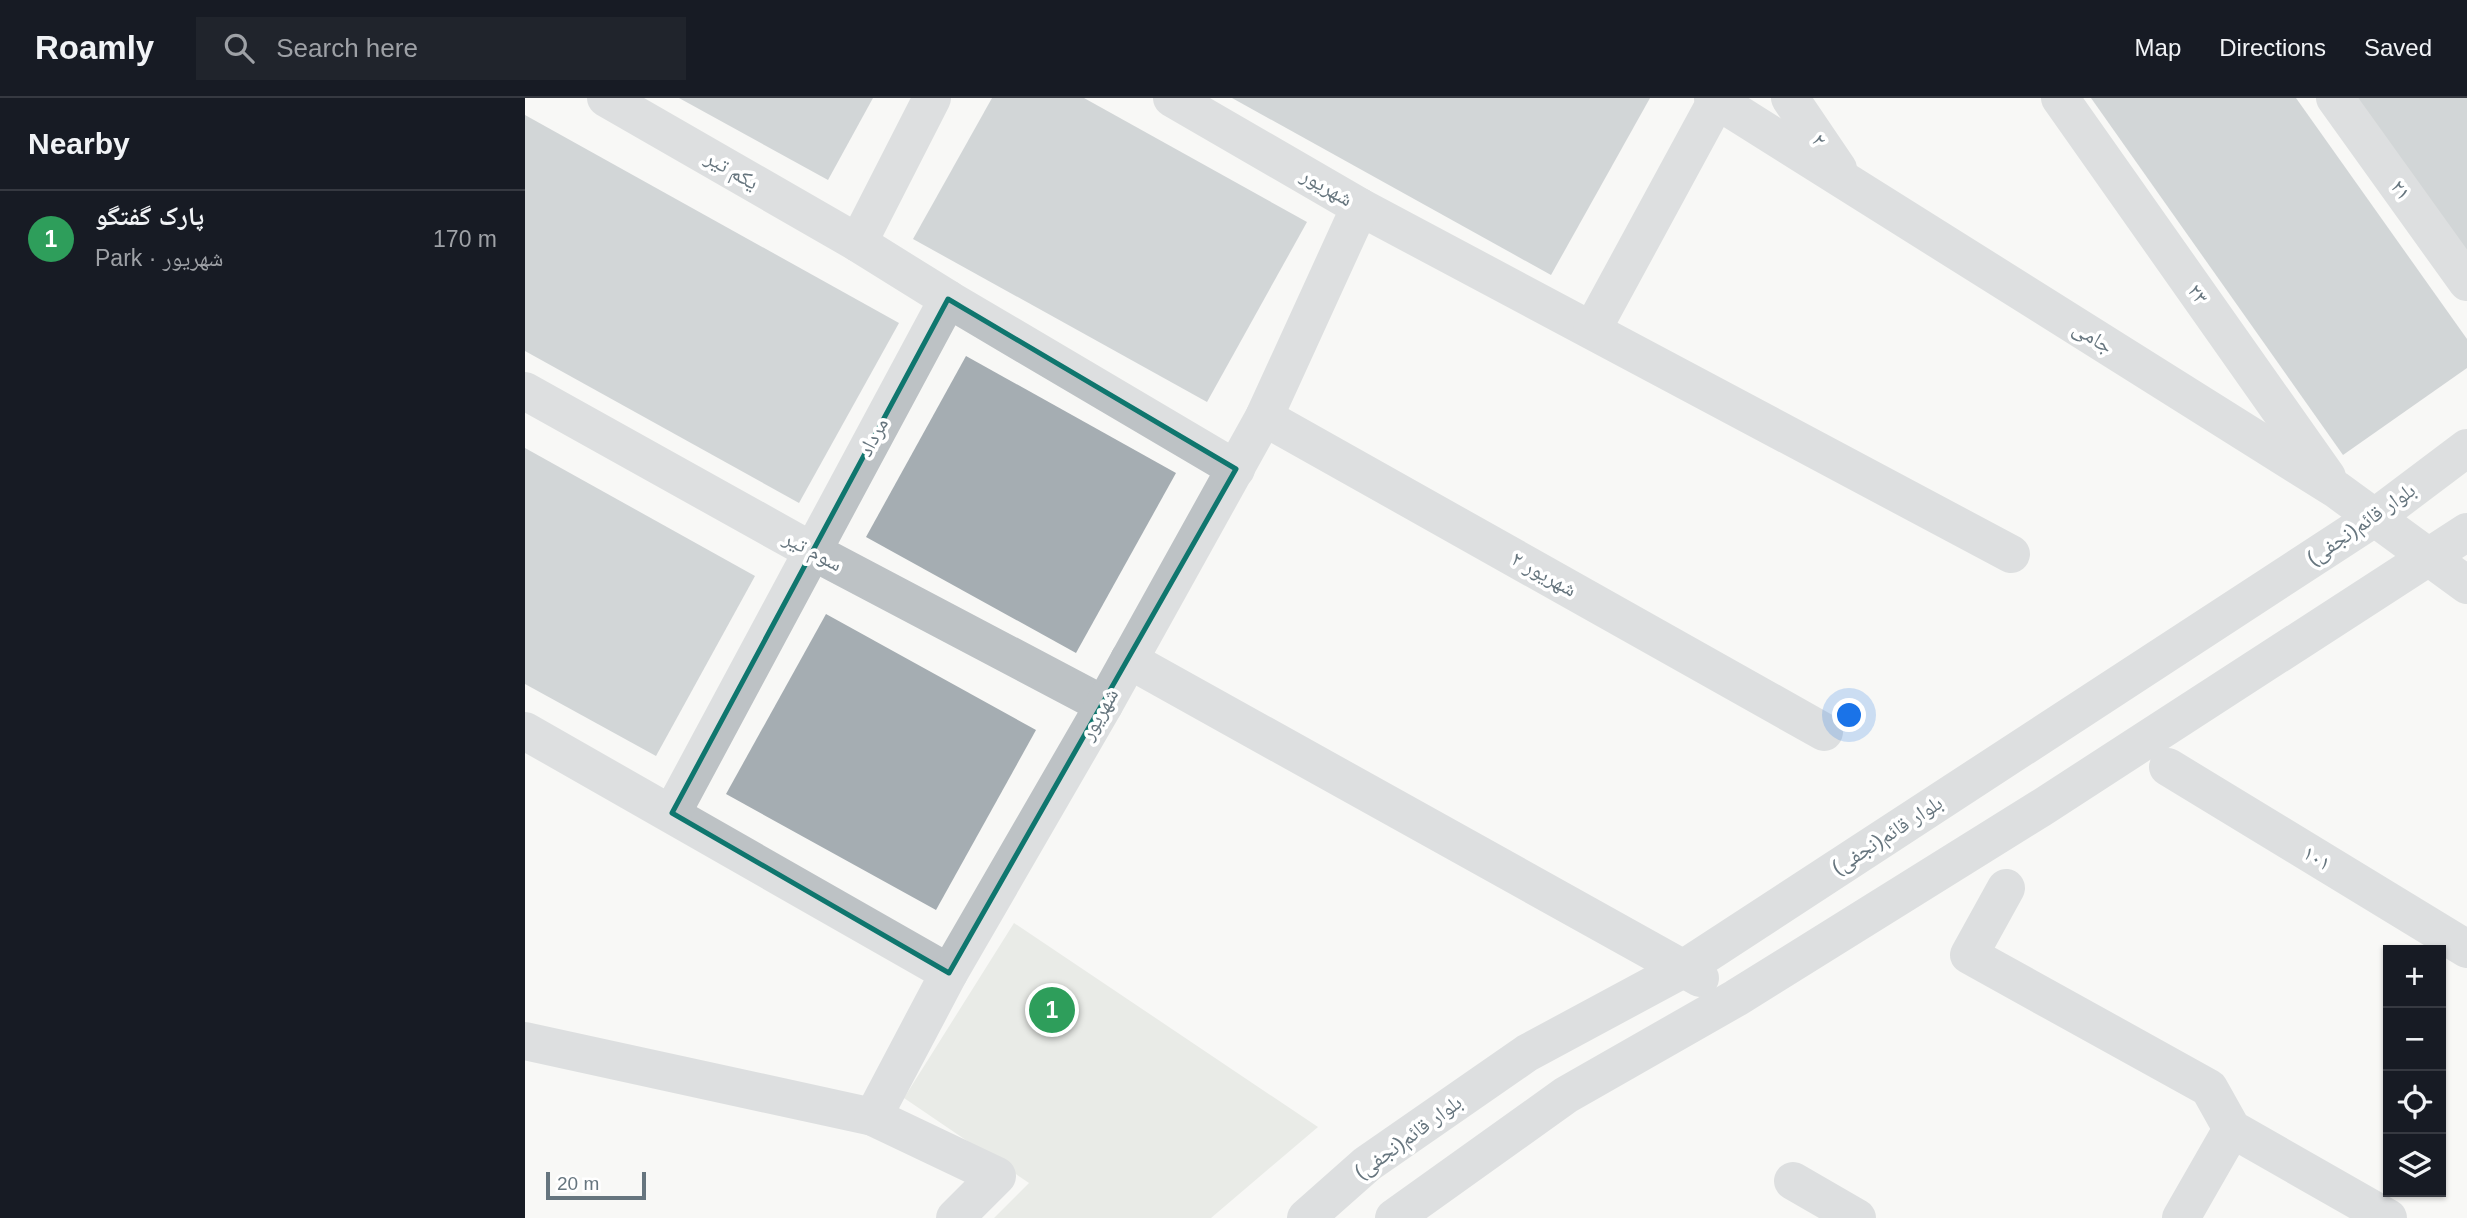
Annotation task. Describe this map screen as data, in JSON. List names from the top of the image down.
{
  "streets": {
    "street": [
      "۲",
      "یکم تیر",
      "شهریور",
      "۲۱",
      "۲۳",
      "جامی",
      "مرداد",
      "بلوار قائم(نجفی)",
      "سوم تیر",
      "شهریور ۲",
      "۱۰۱"
    ]
  },
  "crossings": [
    ["۲", "جامی"],
    ["شهریور", "سوم تیر"],
    ["شهریور", "شهریور ۲"],
    ["۲۳", "جامی"],
    ["جامی", "بلوار قائم(نجفی)"],
    ["مرداد", "سوم تیر"]
  ],
  "scale_bar": "20 m",
  "page": {
    "header": "Roamly",
    "search": "Search here",
    "nav": ["Map", "Directions", "Saved"],
    "heading": "Nearby",
    "list": [
      {
        "mark": "1",
        "name": "پارک گفتگو",
        "note": "Park · شهریور",
        "value": "170 m"
      }
    ],
    "map_buttons": ["+", "−"],
    "pins": "1",
    "scale": "20 m"
  }
}
